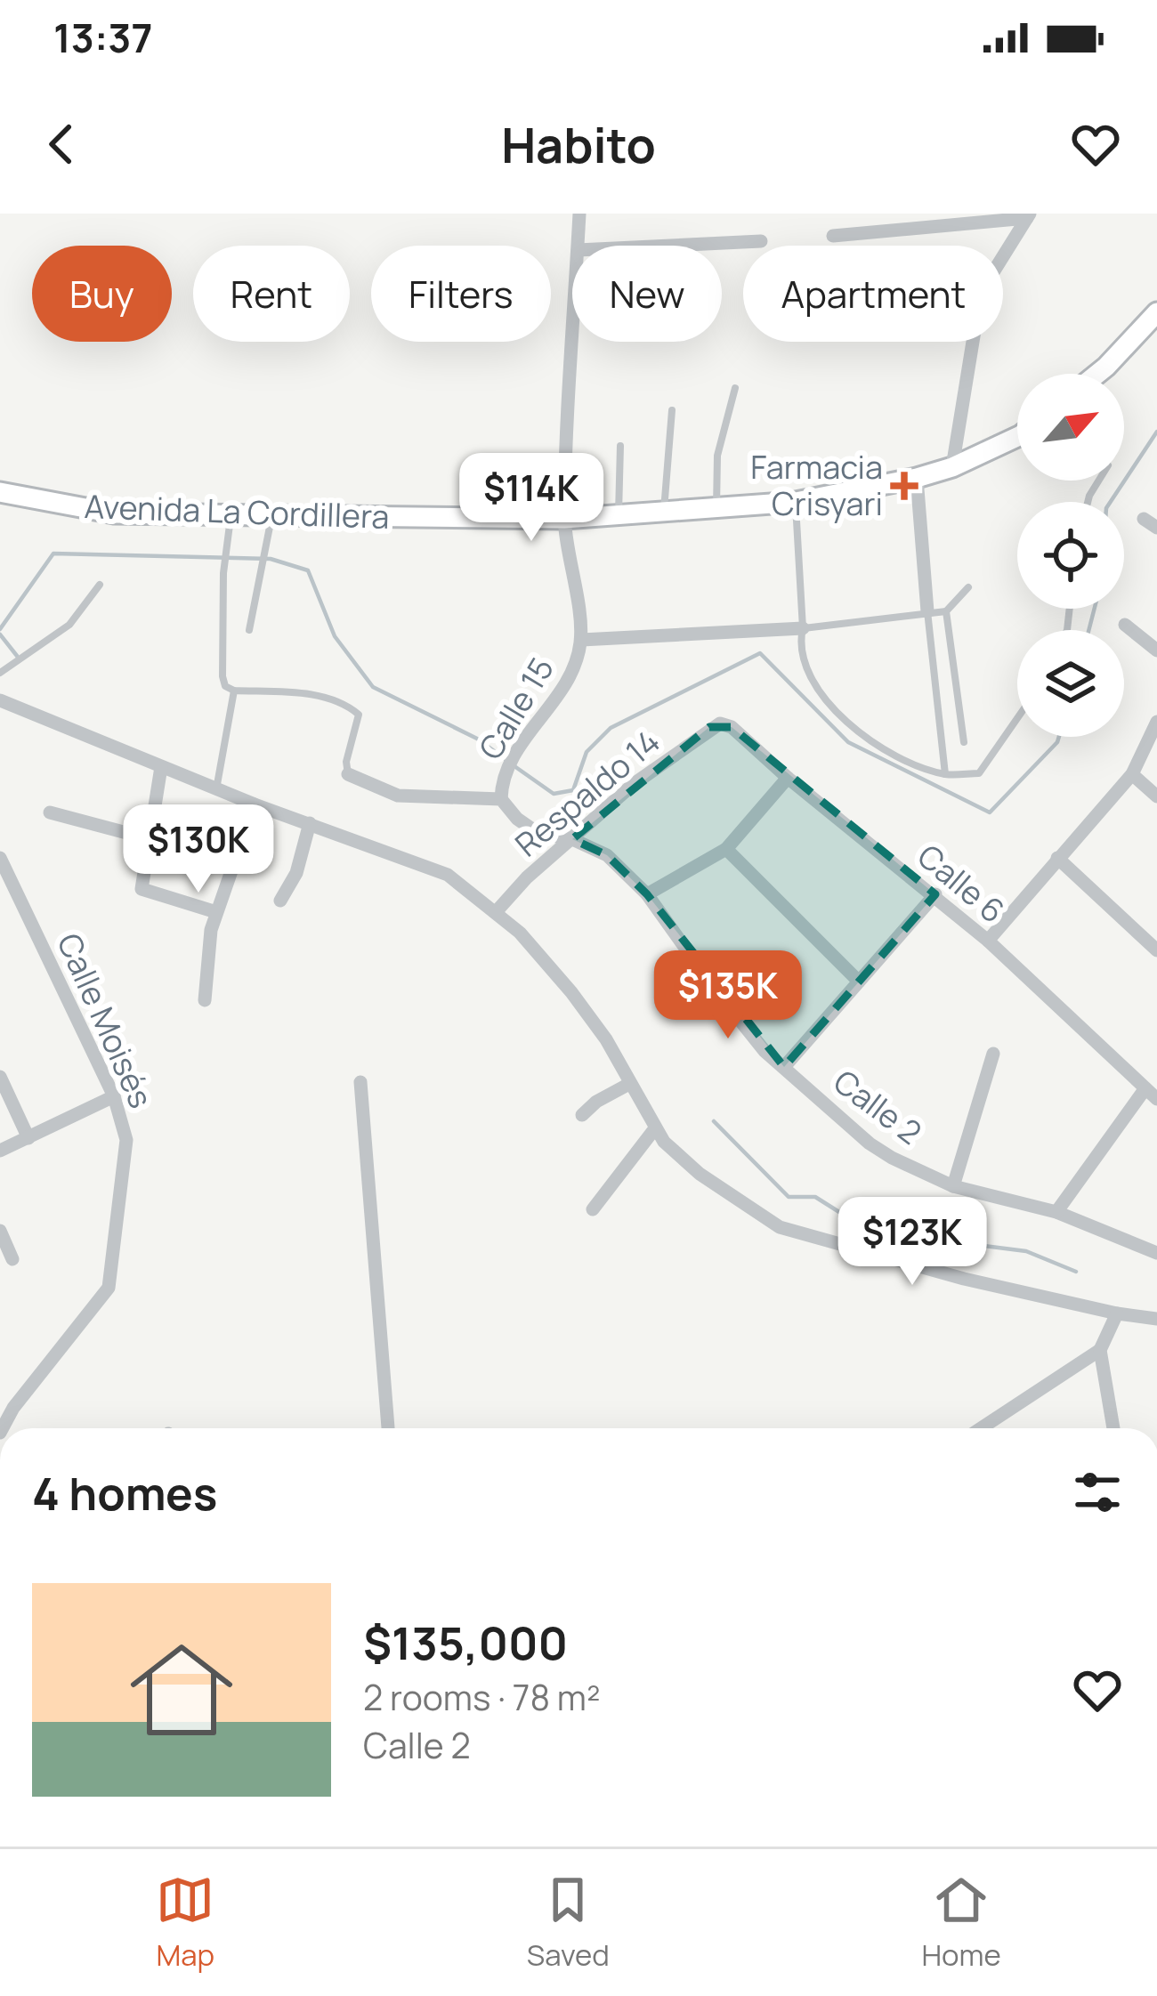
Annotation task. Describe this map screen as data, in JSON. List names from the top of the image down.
{
  "streets": {
    "main road": ["Avenida La Cordillera"],
    "street": [
      "Calle 15",
      "Respaldo 14",
      "Calle 6",
      "Calle Moisés",
      "Calle 2"
    ]
  },
  "crossings": [
    ["Avenida La Cordillera", "Calle 15"],
    ["Calle 15", "Calle 2"],
    ["Respaldo 14", "Calle 6"],
    ["Respaldo 14", "Calle 2"]
  ],
  "places": {
    "health": ["Farmacia Crisyari"]
  },
  "north": "top right",
  "page": {
    "status": "13:37",
    "header": "Habito",
    "chip": [
      "Buy",
      "Rent",
      "Filters",
      "New",
      "Apartment"
    ],
    "price": [
      "$114K",
      "$130K",
      "$135K",
      "$123K"
    ],
    "heading": "4 homes",
    "list": [
      {
        "name": "$135,000",
        "note": "2 rooms · 78 m² · Calle 2"
      }
    ],
    "tabs": ["Map", "Saved", "Home"]
  }
}
